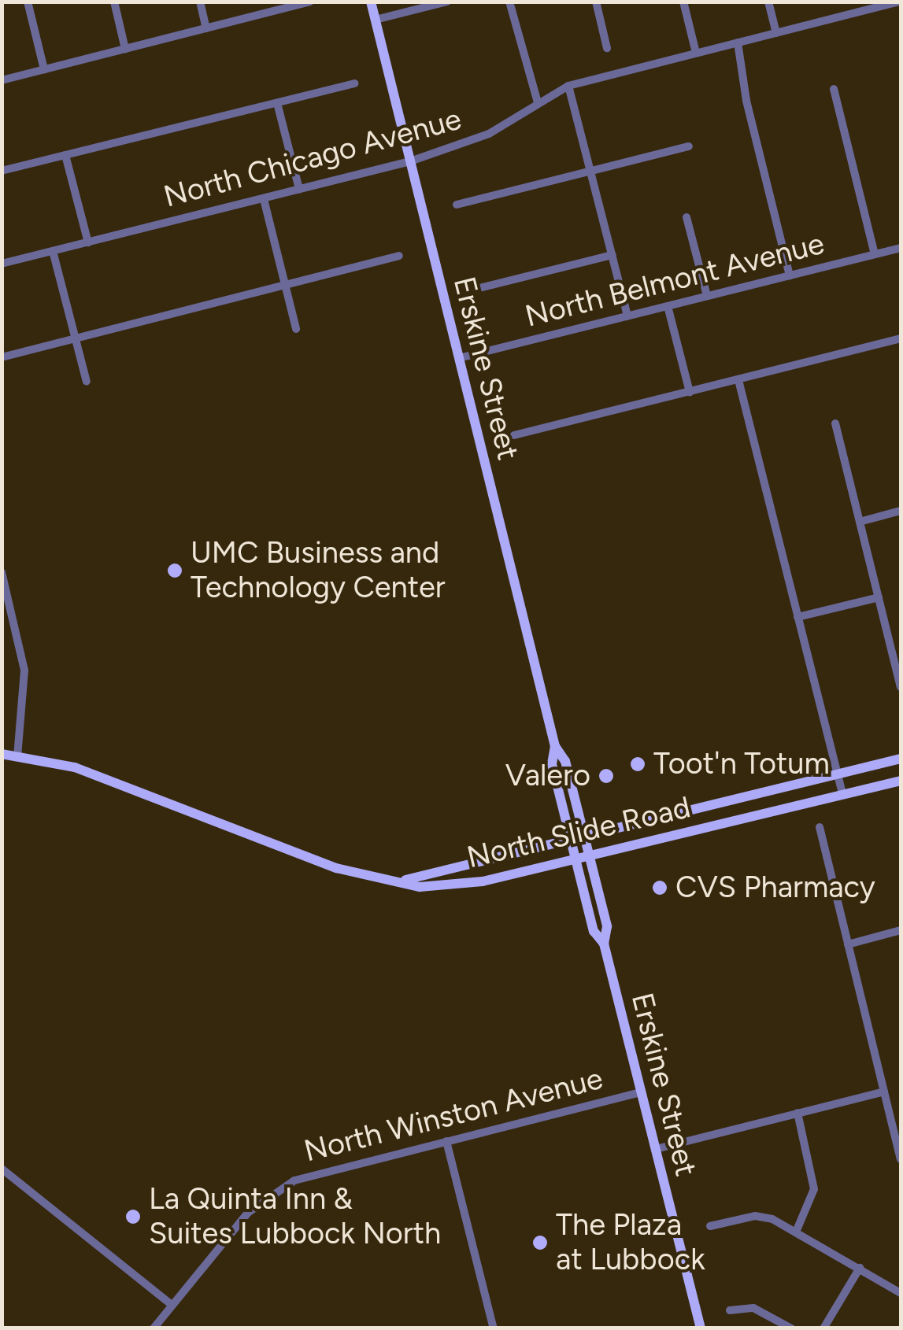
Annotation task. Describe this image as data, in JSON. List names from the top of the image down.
{
  "streets": {
    "main road": ["Erskine Street", "North Slide Road"],
    "street": ["North Chicago Avenue", "North Belmont Avenue", "North Winston Avenue"]
  },
  "crossings": [
    ["North Chicago Avenue", "Erskine Street"],
    ["North Belmont Avenue", "Erskine Street"],
    ["Erskine Street", "North Slide Road"],
    ["Erskine Street", "North Winston Avenue"]
  ],
  "places": [
    "UMC Business and Technology Center",
    "Toot'n Totum",
    "Valero",
    "CVS Pharmacy",
    "La Quinta Inn & Suites Lubbock North",
    "The Plaza at Lubbock"
  ]
}
